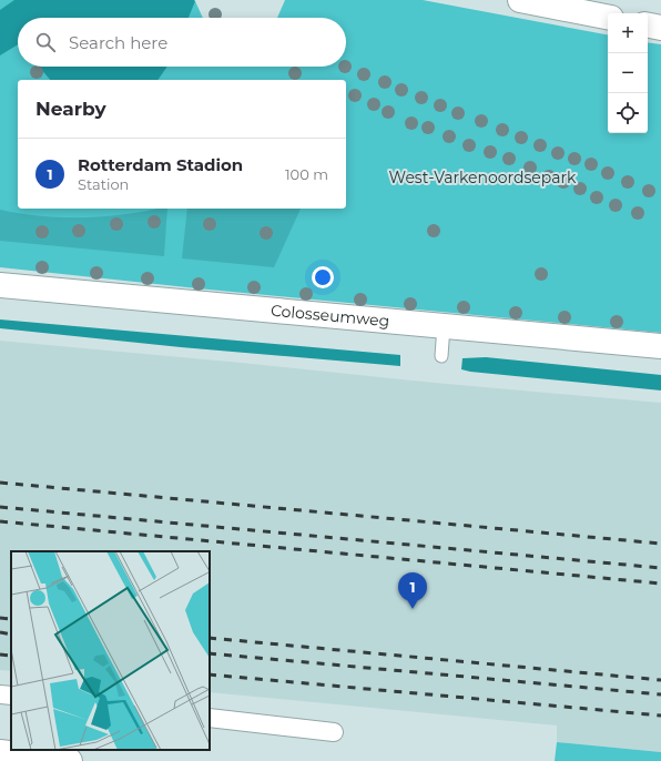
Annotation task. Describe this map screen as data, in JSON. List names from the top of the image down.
{
  "streets": {
    "main road": ["Colosseumweg"]
  },
  "parks": ["West-Varkenoordsepark"],
  "page": {
    "map_buttons": ["+", "−"],
    "search": "Search here",
    "heading": "Nearby",
    "list": [
      {
        "mark": "1",
        "name": "Rotterdam Stadion",
        "note": "Station",
        "value": "100 m"
      }
    ],
    "pins": "1"
  }
}
